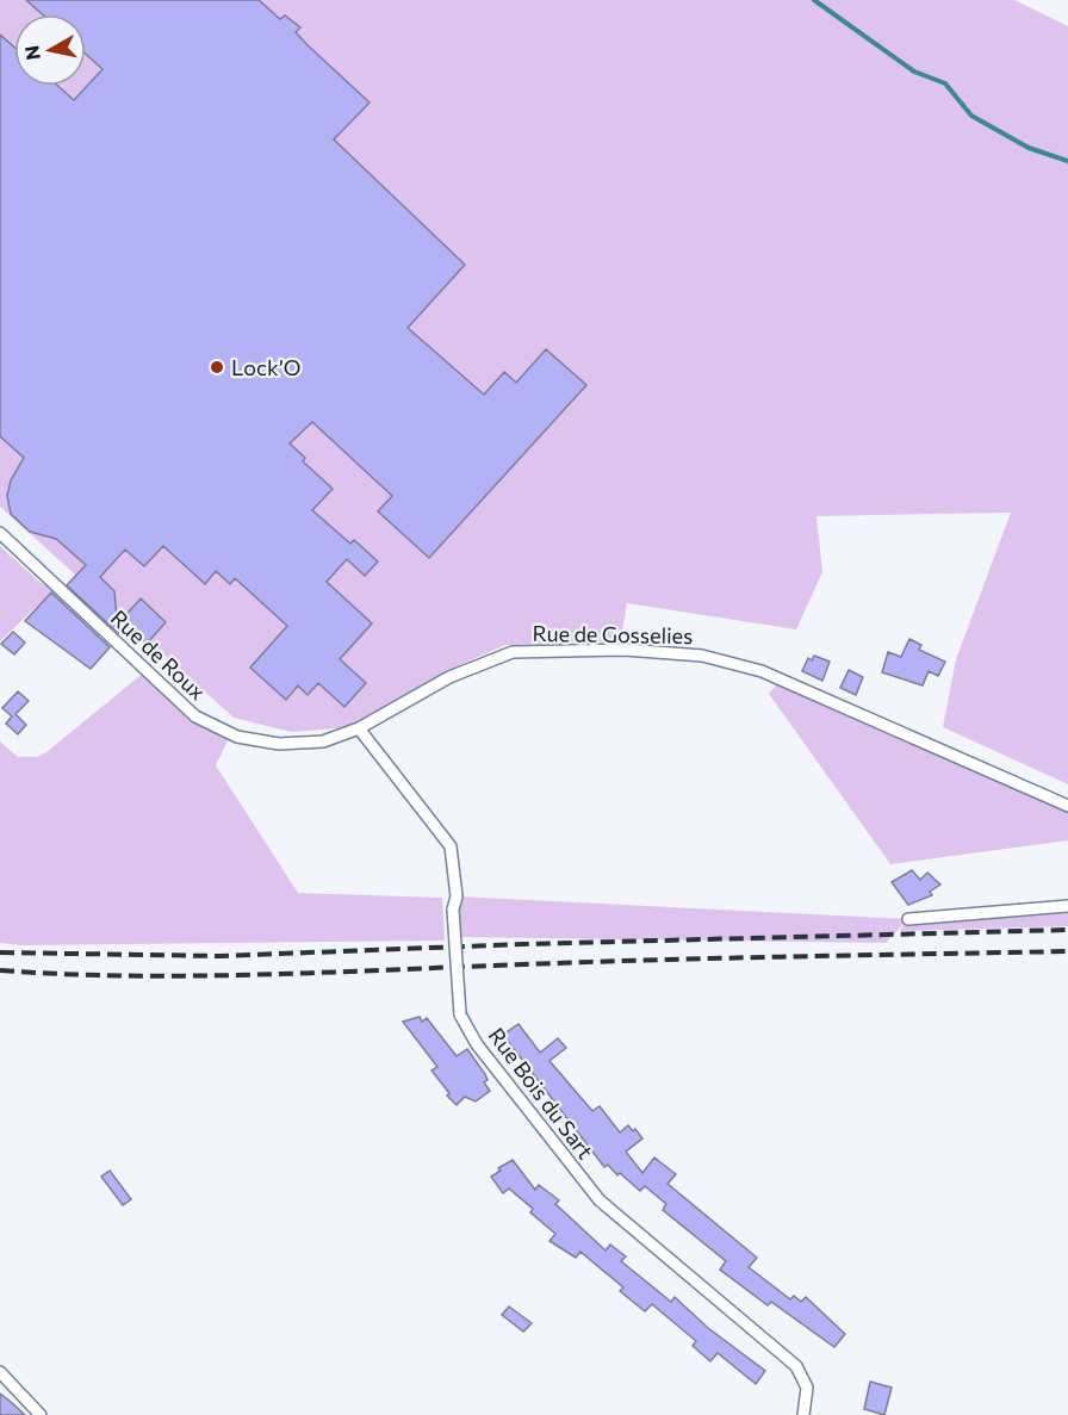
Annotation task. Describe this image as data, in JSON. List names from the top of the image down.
{
  "streets": {
    "street": ["Rue de Gosselies", "Rue de Roux", "Rue Bois du Sart"]
  },
  "crossings": [
    ["Rue de Gosselies", "Rue de Roux"],
    ["Rue de Gosselies", "Rue Bois du Sart"],
    ["Rue de Roux", "Rue Bois du Sart"]
  ],
  "places": ["Lock’O"],
  "north": "left"
}
